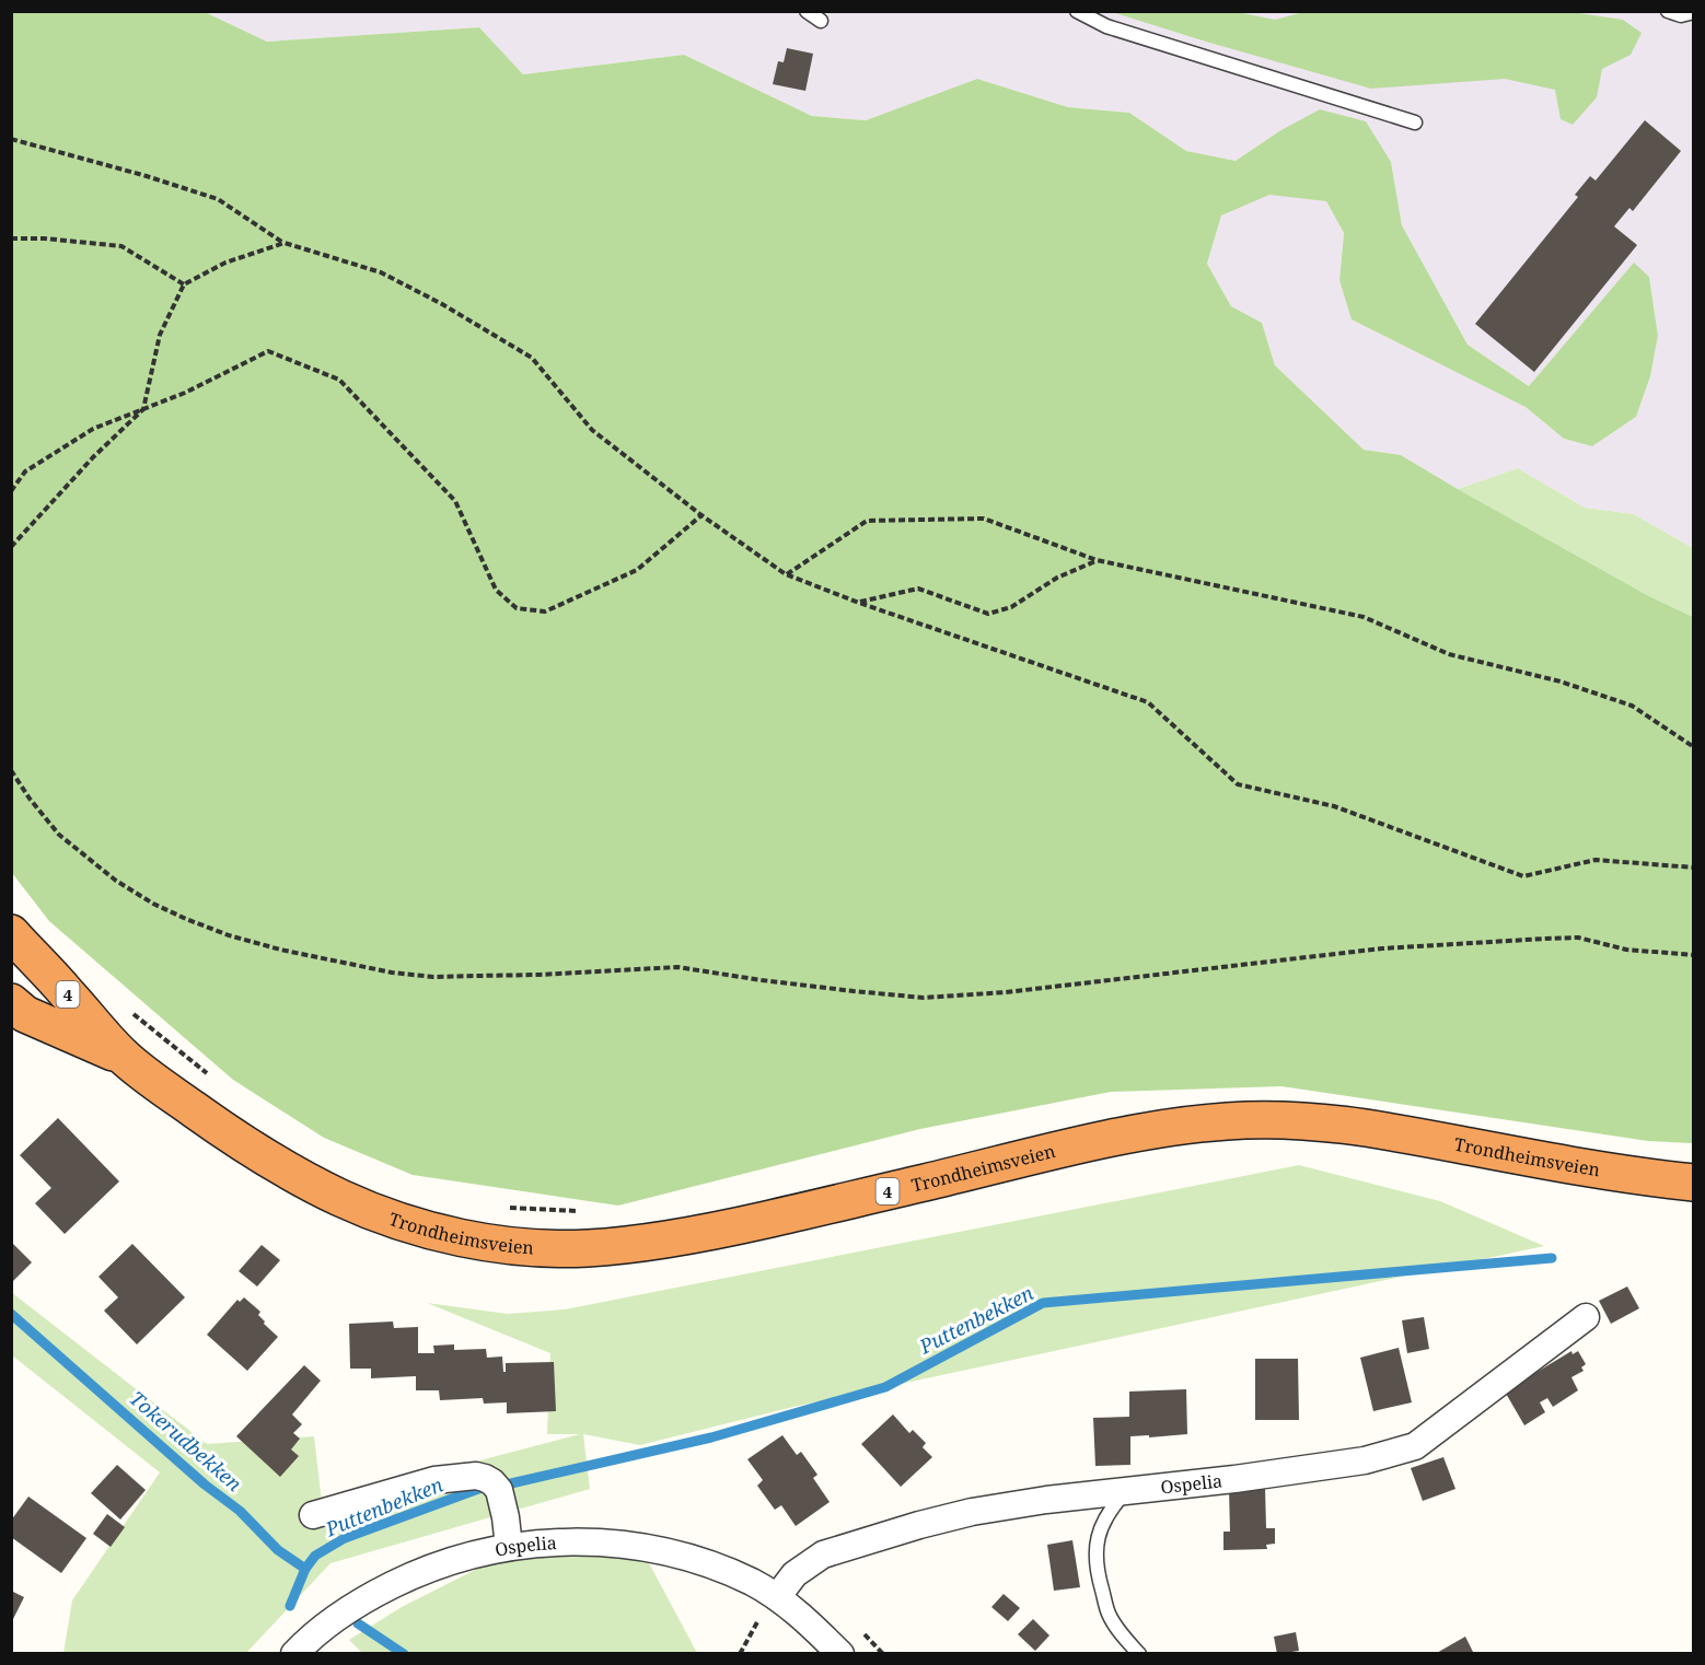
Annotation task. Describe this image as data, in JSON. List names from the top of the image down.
{
  "streets": {
    "highway": ["4", "Trondheimsveien"],
    "street": ["Ospelia"]
  },
  "water": ["Puttenbekken", "Tokerudbekken"]
}
